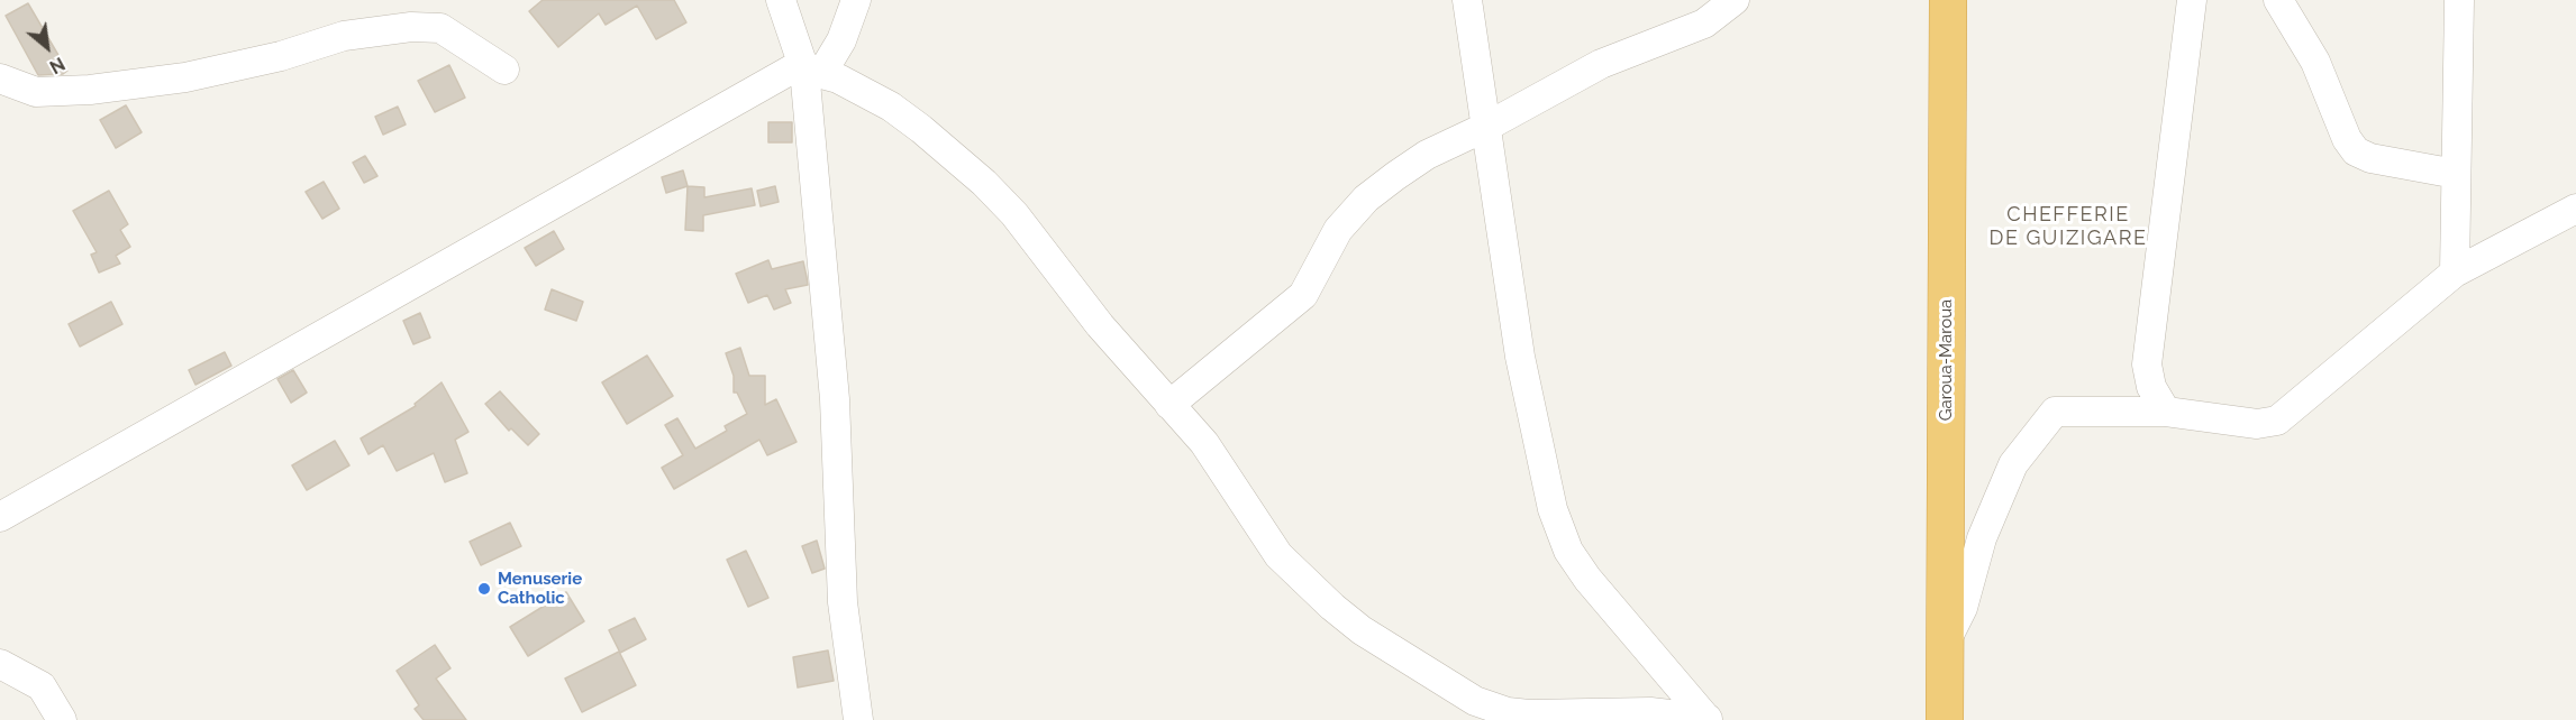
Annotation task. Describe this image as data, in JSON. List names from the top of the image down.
{
  "streets": {
    "highway": ["Garoua-Maroua"]
  },
  "districts": ["CHEFFERIE DE GUIZIGARE"],
  "places": ["Menuserie Catholic"],
  "north": "bottom right"
}
